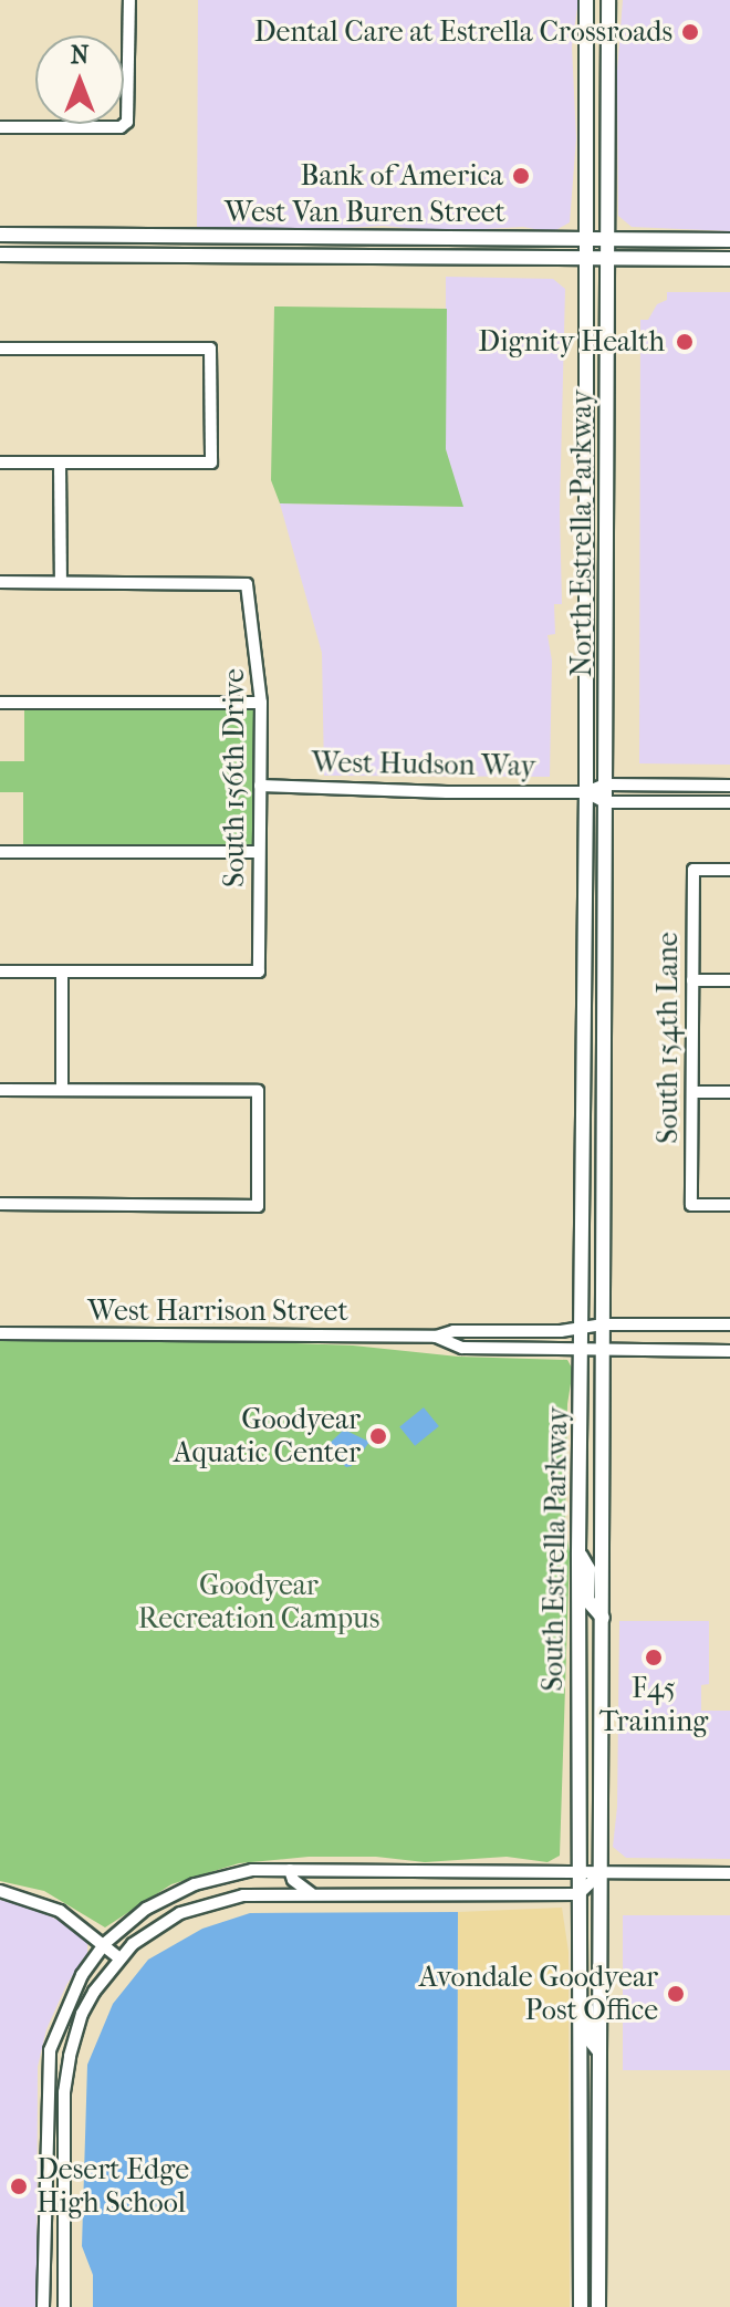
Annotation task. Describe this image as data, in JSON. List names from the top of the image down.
{
  "streets": {
    "main road": ["West Van Buren Street", "North Estrella Parkway", "South Estrella Parkway"],
    "street": [
      "West Hudson Way",
      "South 156th Drive",
      "South 154th Lane",
      "West Harrison Street"
    ]
  },
  "crossings": [
    ["West Van Buren Street", "North Estrella Parkway"],
    ["North Estrella Parkway", "West Hudson Way"],
    ["North Estrella Parkway", "South Estrella Parkway"],
    ["West Hudson Way", "South 156th Drive"],
    ["West Hudson Way", "South Estrella Parkway"],
    ["West Harrison Street", "South Estrella Parkway"]
  ],
  "parks": ["Goodyear Recreation Campus"],
  "places": [
    "Dental Care at Estrella Crossroads",
    "Bank of America",
    "Dignity Health",
    "Goodyear Aquatic Center",
    "F45 Training",
    "Avondale Goodyear Post Office",
    "Desert Edge High School"
  ],
  "north": "top"
}
